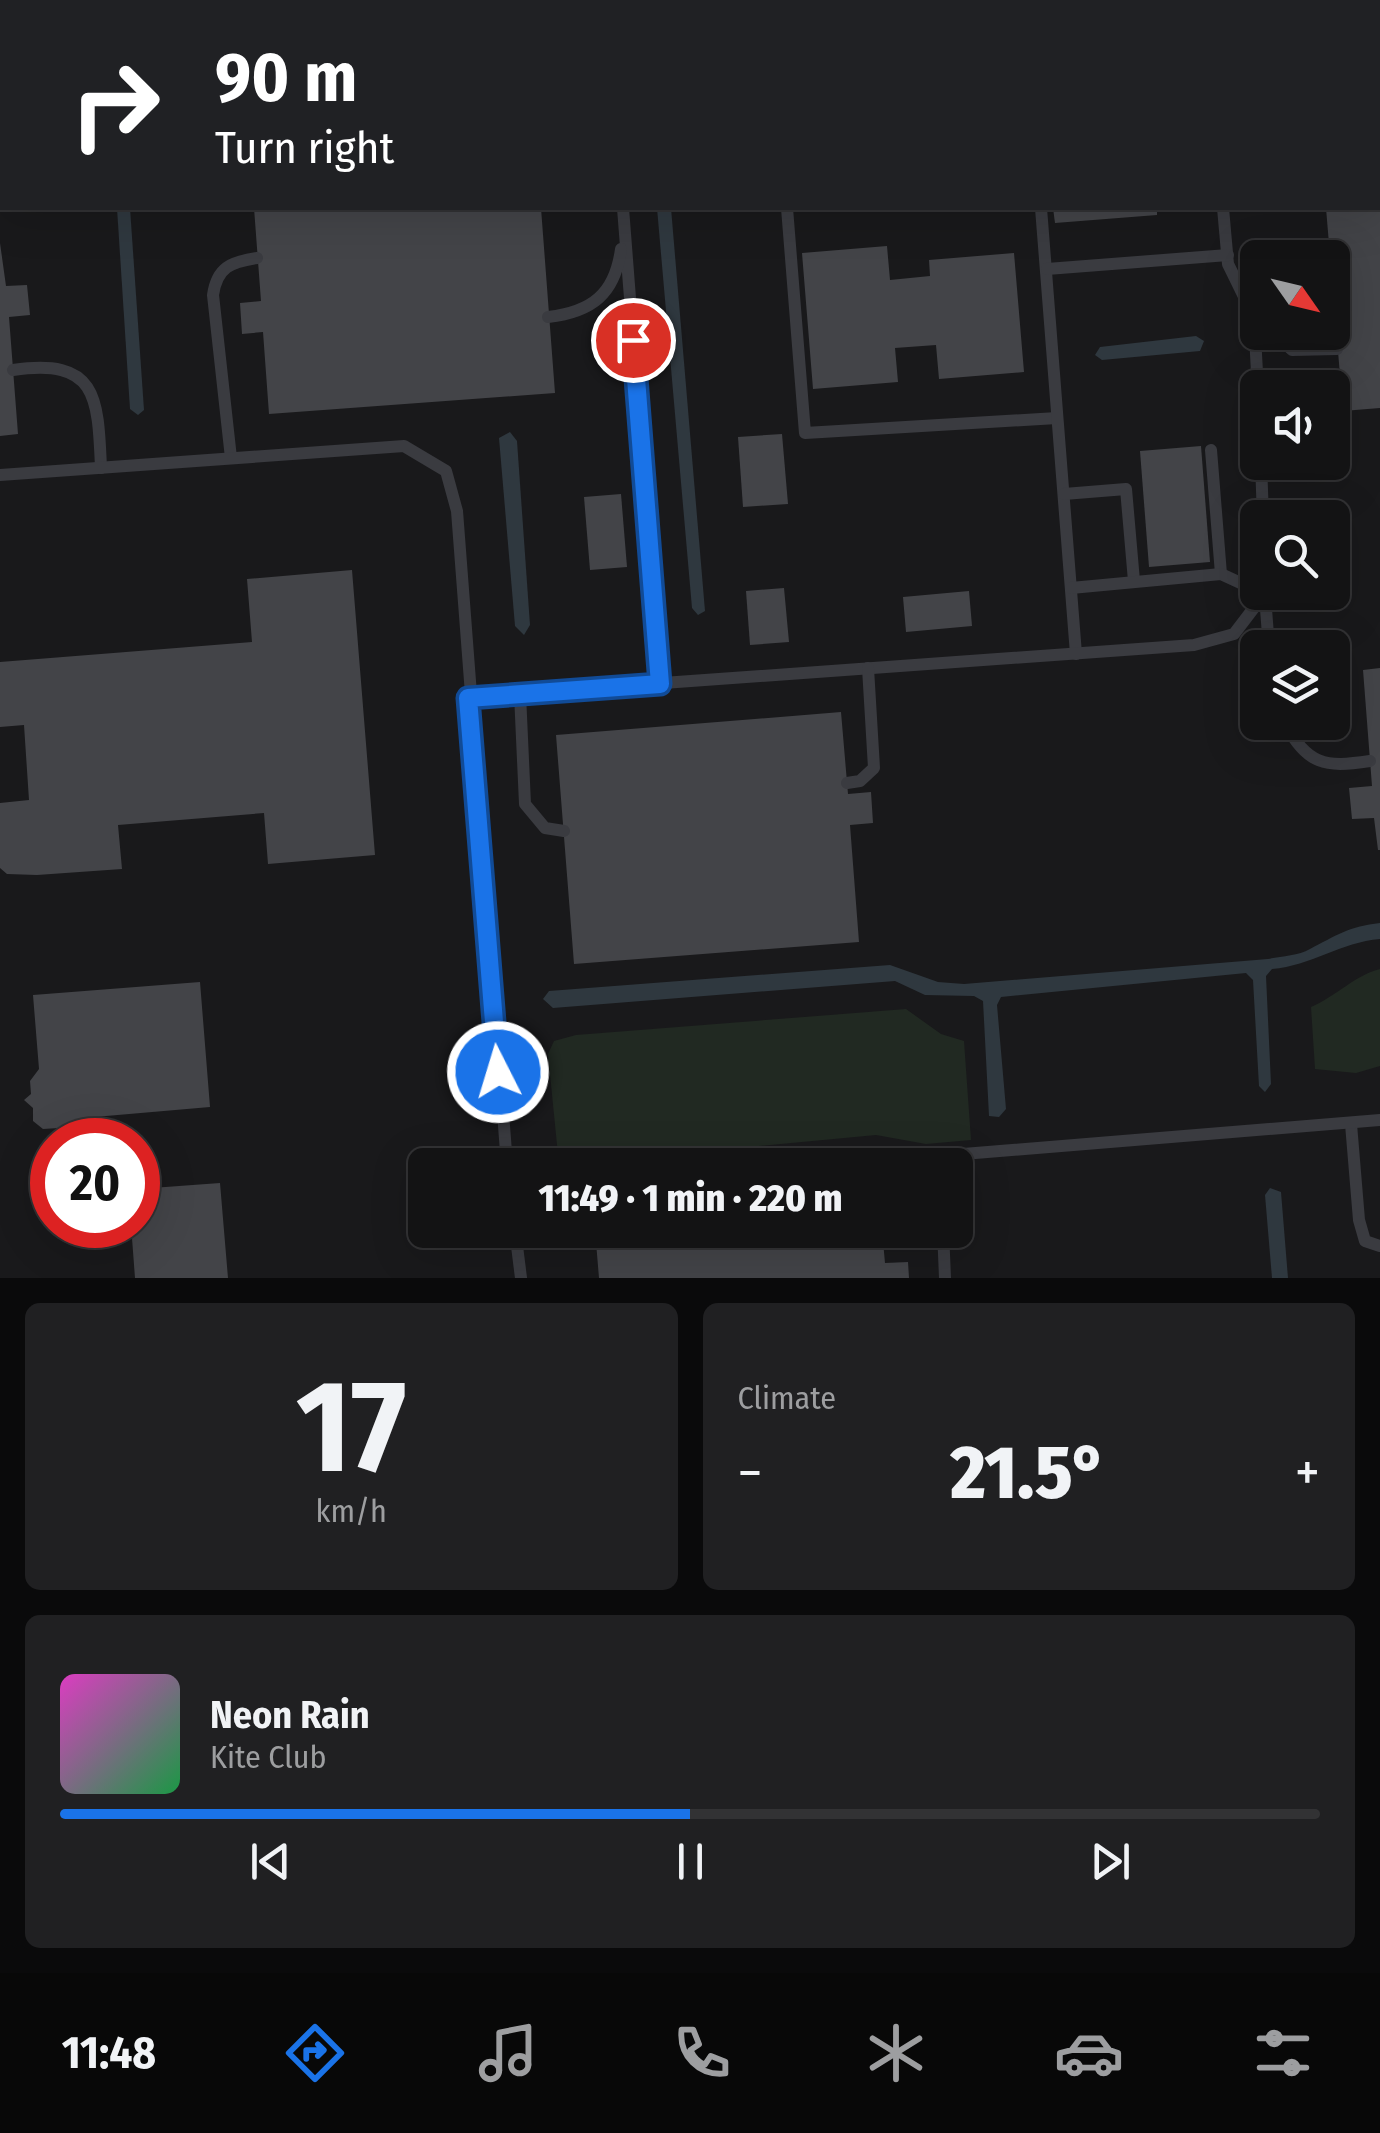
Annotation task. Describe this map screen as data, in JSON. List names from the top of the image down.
{
  "north": "bottom right",
  "page": {
    "turn": ["90 m", "Turn right"],
    "limit": "20",
    "trip": "11:49 · 1 min · 220 m",
    "tile": [
      ["17", "km/h"],
      "Climate"
    ],
    "heat": ["−", "21.5°", "+"],
    "song": ["Neon Rain", "Kite Club"],
    "tabs": "11:48"
  }
}
